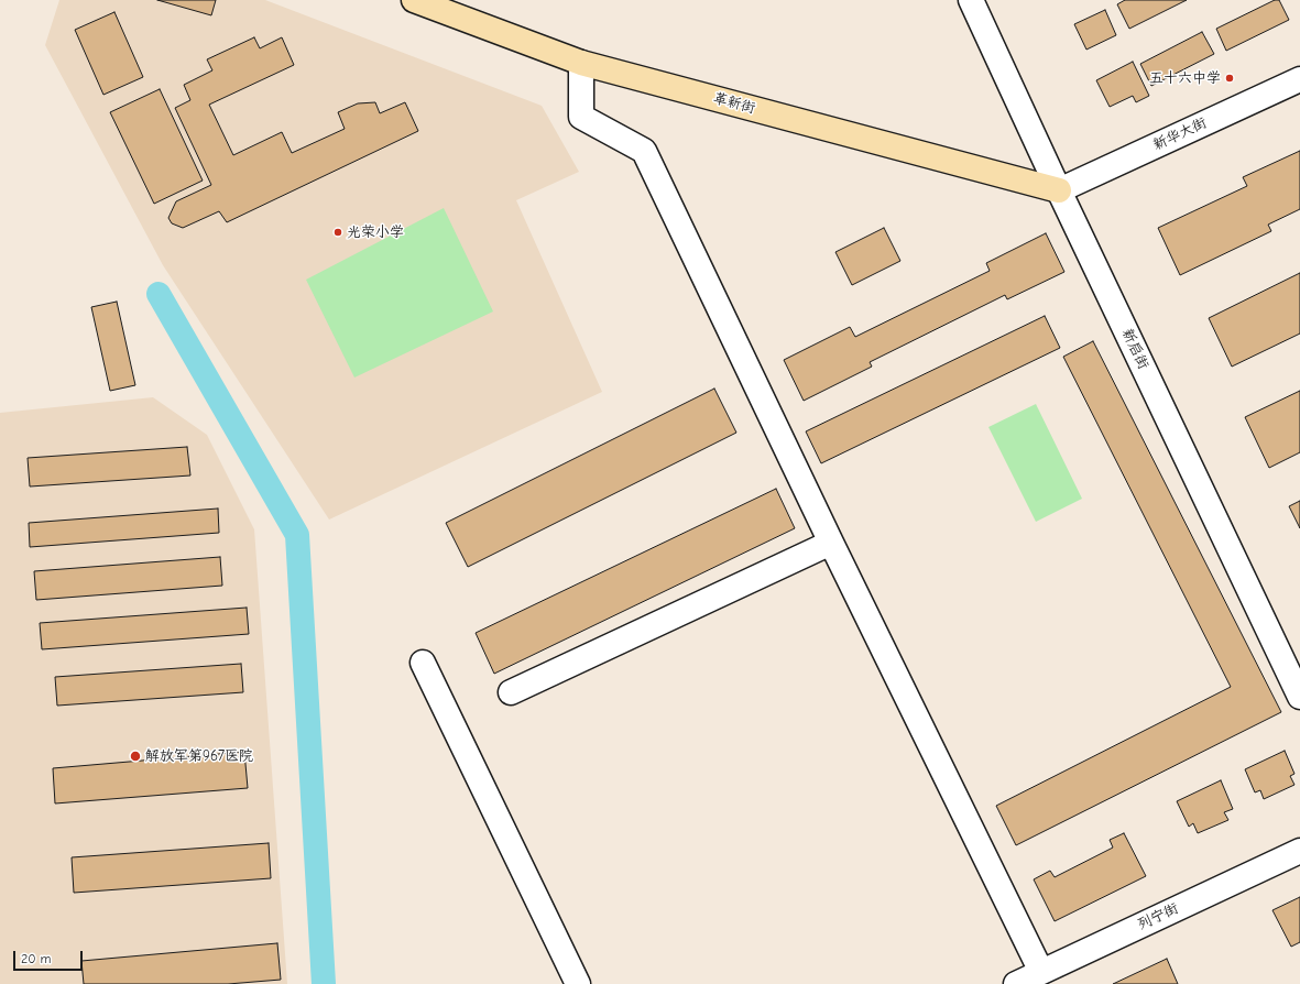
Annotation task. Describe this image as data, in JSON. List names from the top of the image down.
{
  "streets": {
    "main road": ["革新街"],
    "street": ["新华大街", "新启街", "列宁街"]
  },
  "crossings": [
    ["革新街", "新华大街"],
    ["革新街", "新启街"],
    ["新华大街", "新启街"]
  ],
  "places": ["五十六中学", "光荣小学", "解放军第967医院"],
  "scale_bar": "20 m"
}
